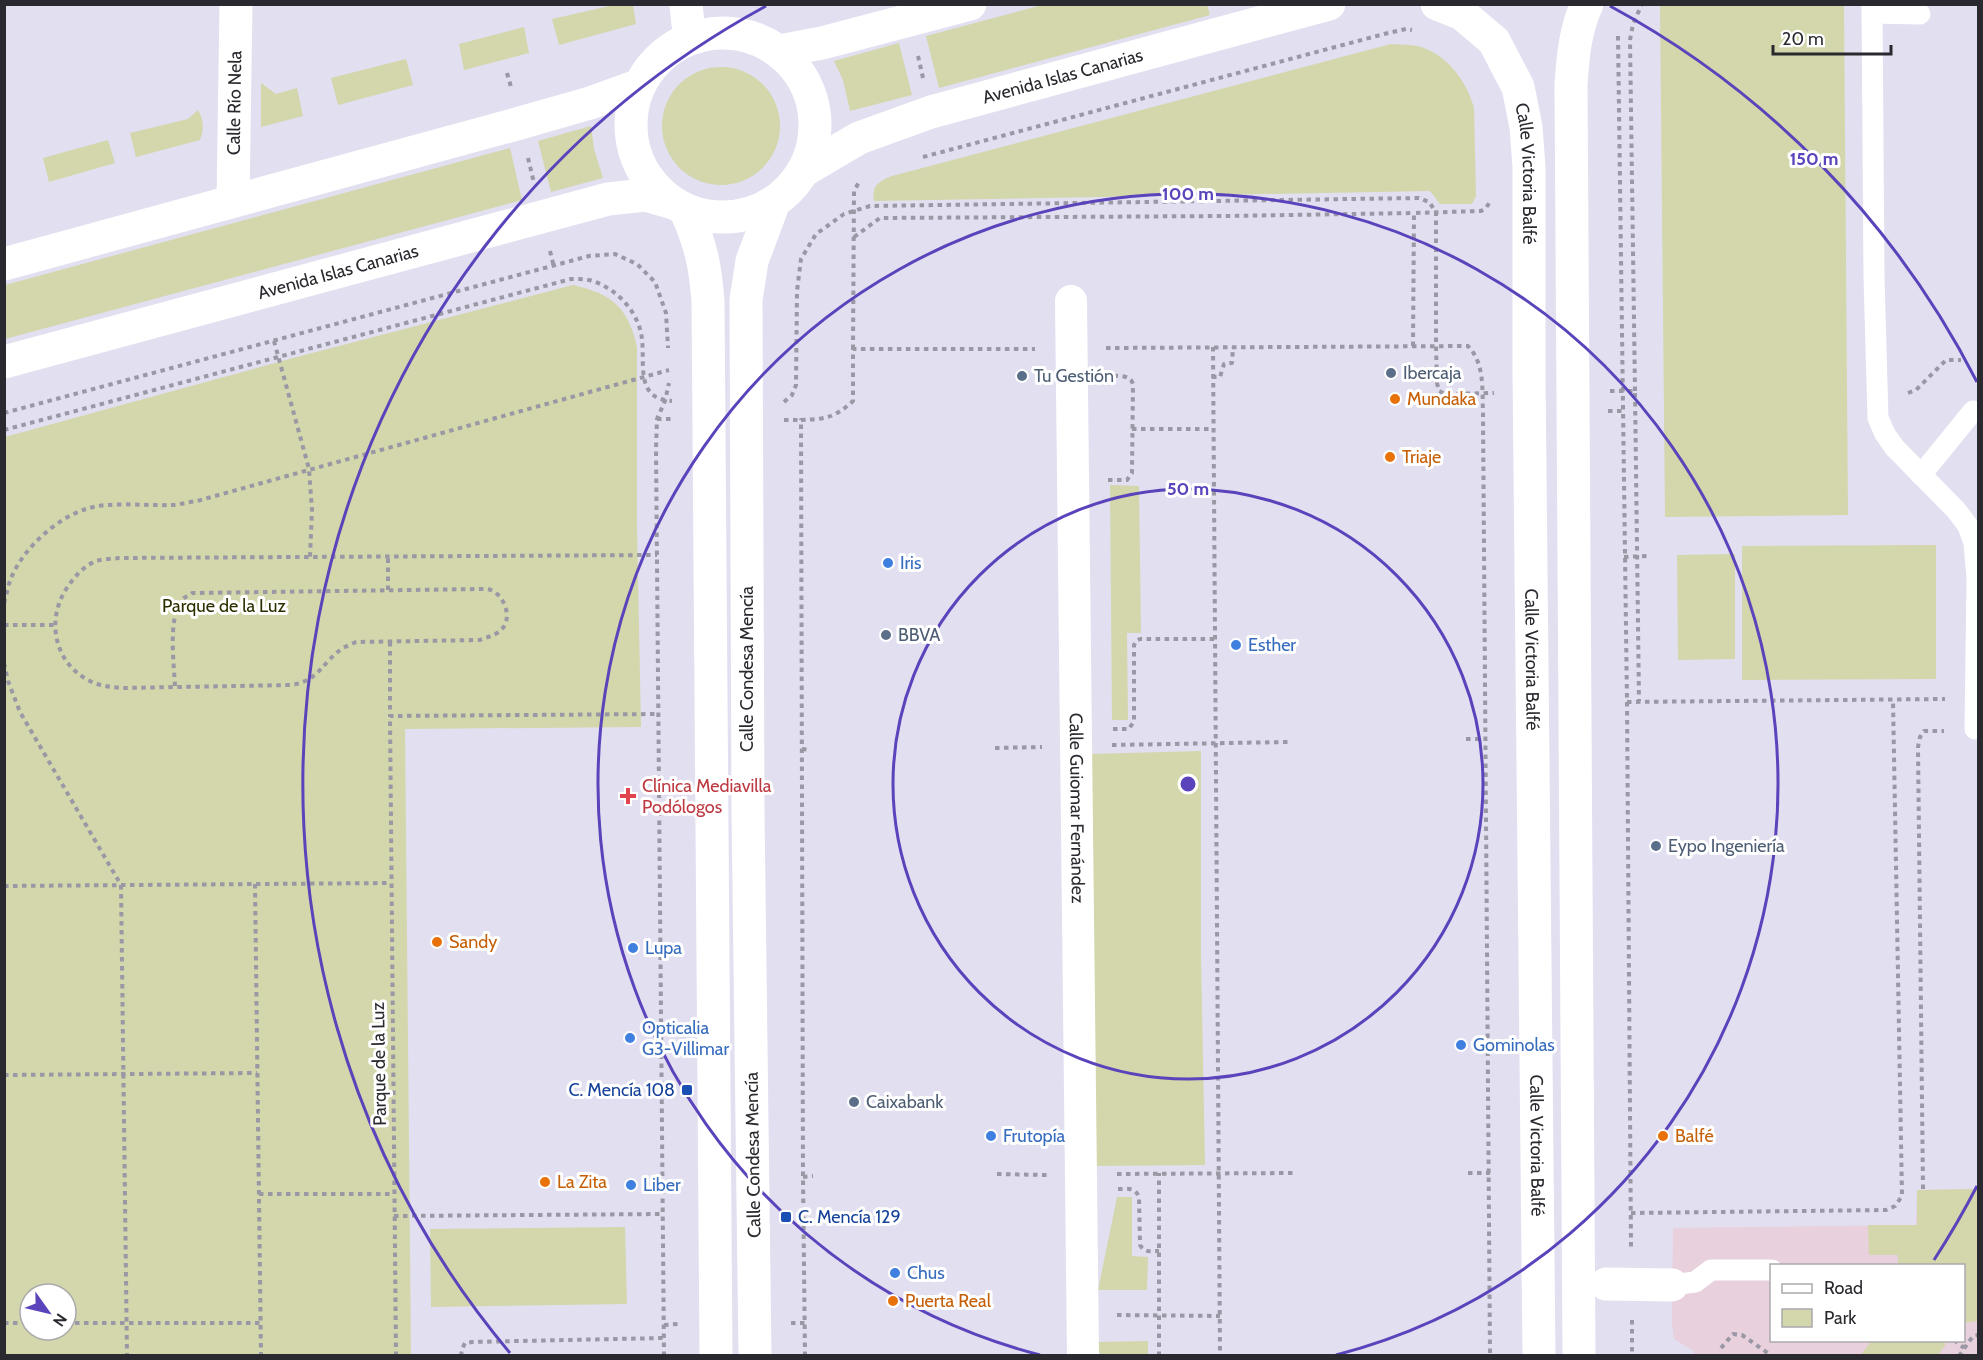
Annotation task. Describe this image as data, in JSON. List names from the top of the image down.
{
  "streets": {
    "street": [
      "Avenida Islas Canarias",
      "Calle Río Nela",
      "Calle Victoria Balfé",
      "Calle Condesa Mencía",
      "Calle Guiomar Fernández"
    ],
    "path": ["Parque de la Luz"]
  },
  "crossings": [
    ["Avenida Islas Canarias", "Calle Condesa Mencía"]
  ],
  "parks": ["Parque de la Luz"],
  "places": {
    "other": [
      "Ibercaja",
      "Tu Gestión",
      "Mundaka",
      "Triaje",
      "Iris",
      "BBVA",
      "Esther",
      "Eypo Ingeniería",
      "Sandy",
      "Lupa",
      "Opticalia G3-Villimar",
      "Gominolas",
      "Caixabank",
      "Frutopía",
      "Balfé",
      "La Zita",
      "Liber",
      "Chus",
      "Puerta Real"
    ],
    "health": ["Clínica Mediavilla Podólogos"],
    "transit": ["C. Mencía 108", "C. Mencía 129"]
  },
  "legend": ["Road", "Park"],
  "scale_bar": "20 m",
  "north": "bottom right",
  "rings": ["150 m", "100 m", "50 m"]
}
